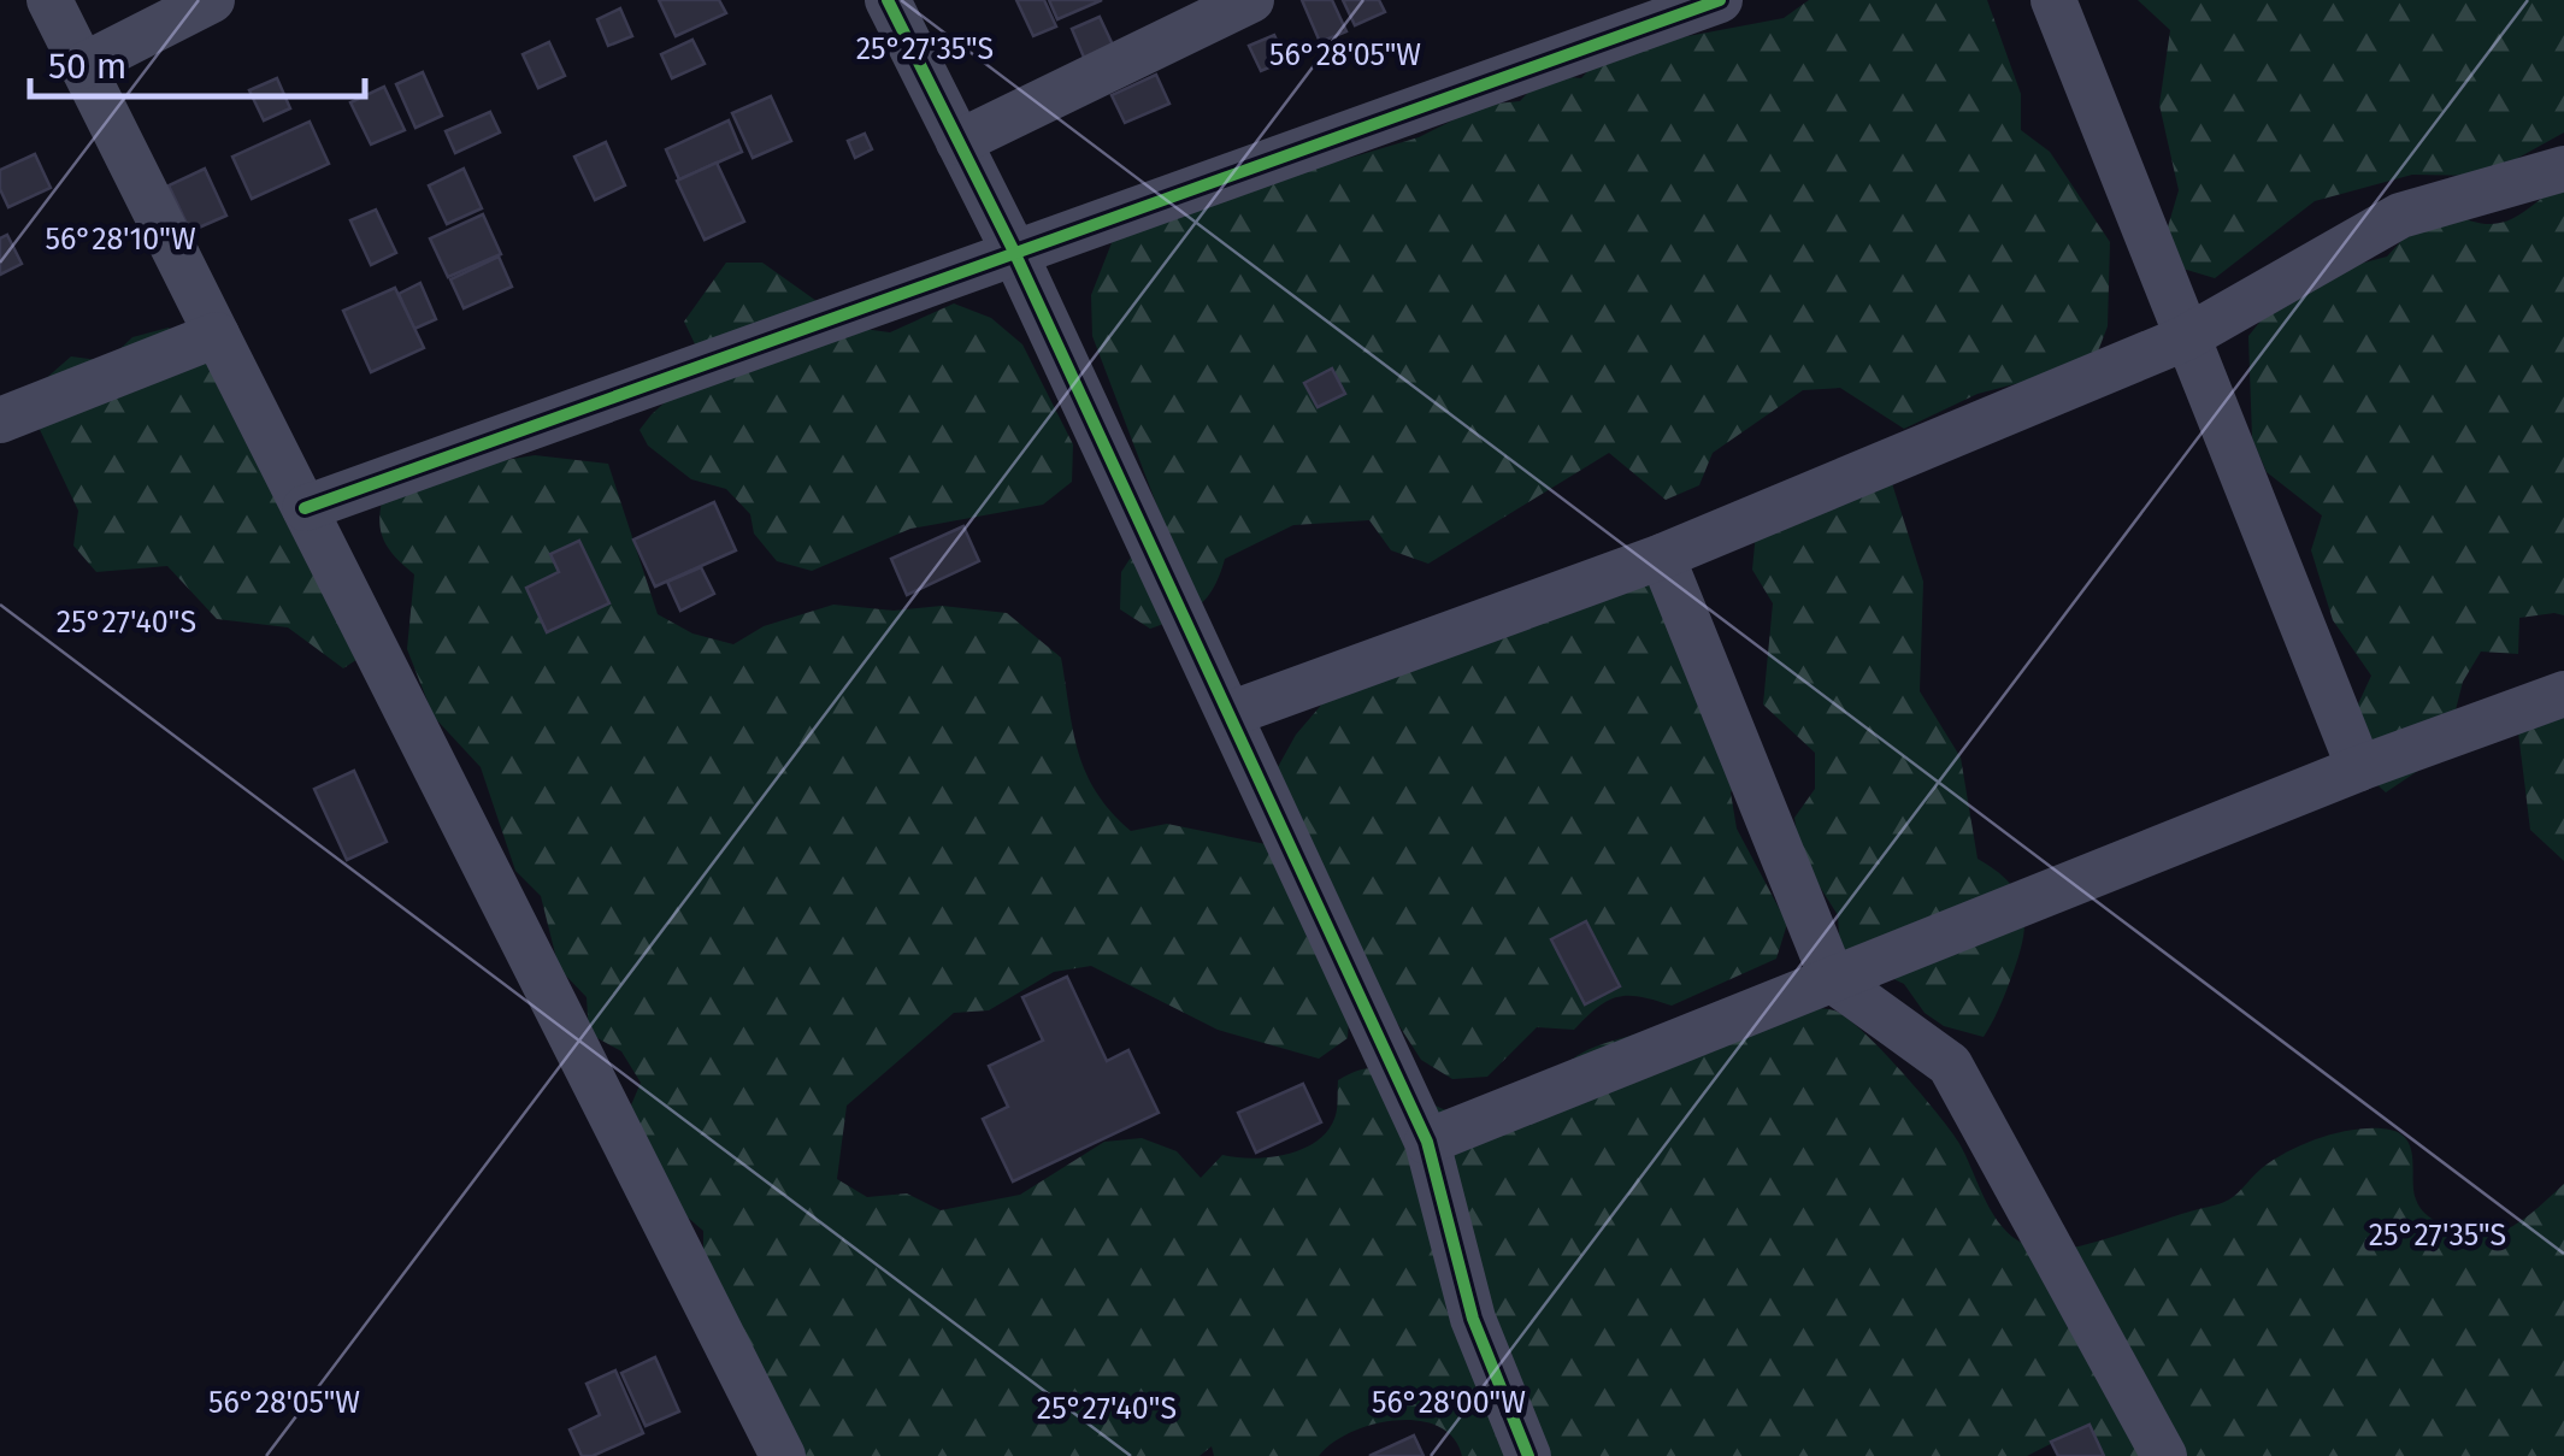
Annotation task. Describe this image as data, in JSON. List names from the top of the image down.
{
  "scale_bar": "50 m",
  "coordinates": [
    "25°27'35\"S",
    "56°28'05\"W",
    "56°28'10\"W",
    "25°27'40\"S",
    "56°28'00\"W"
  ]
}
